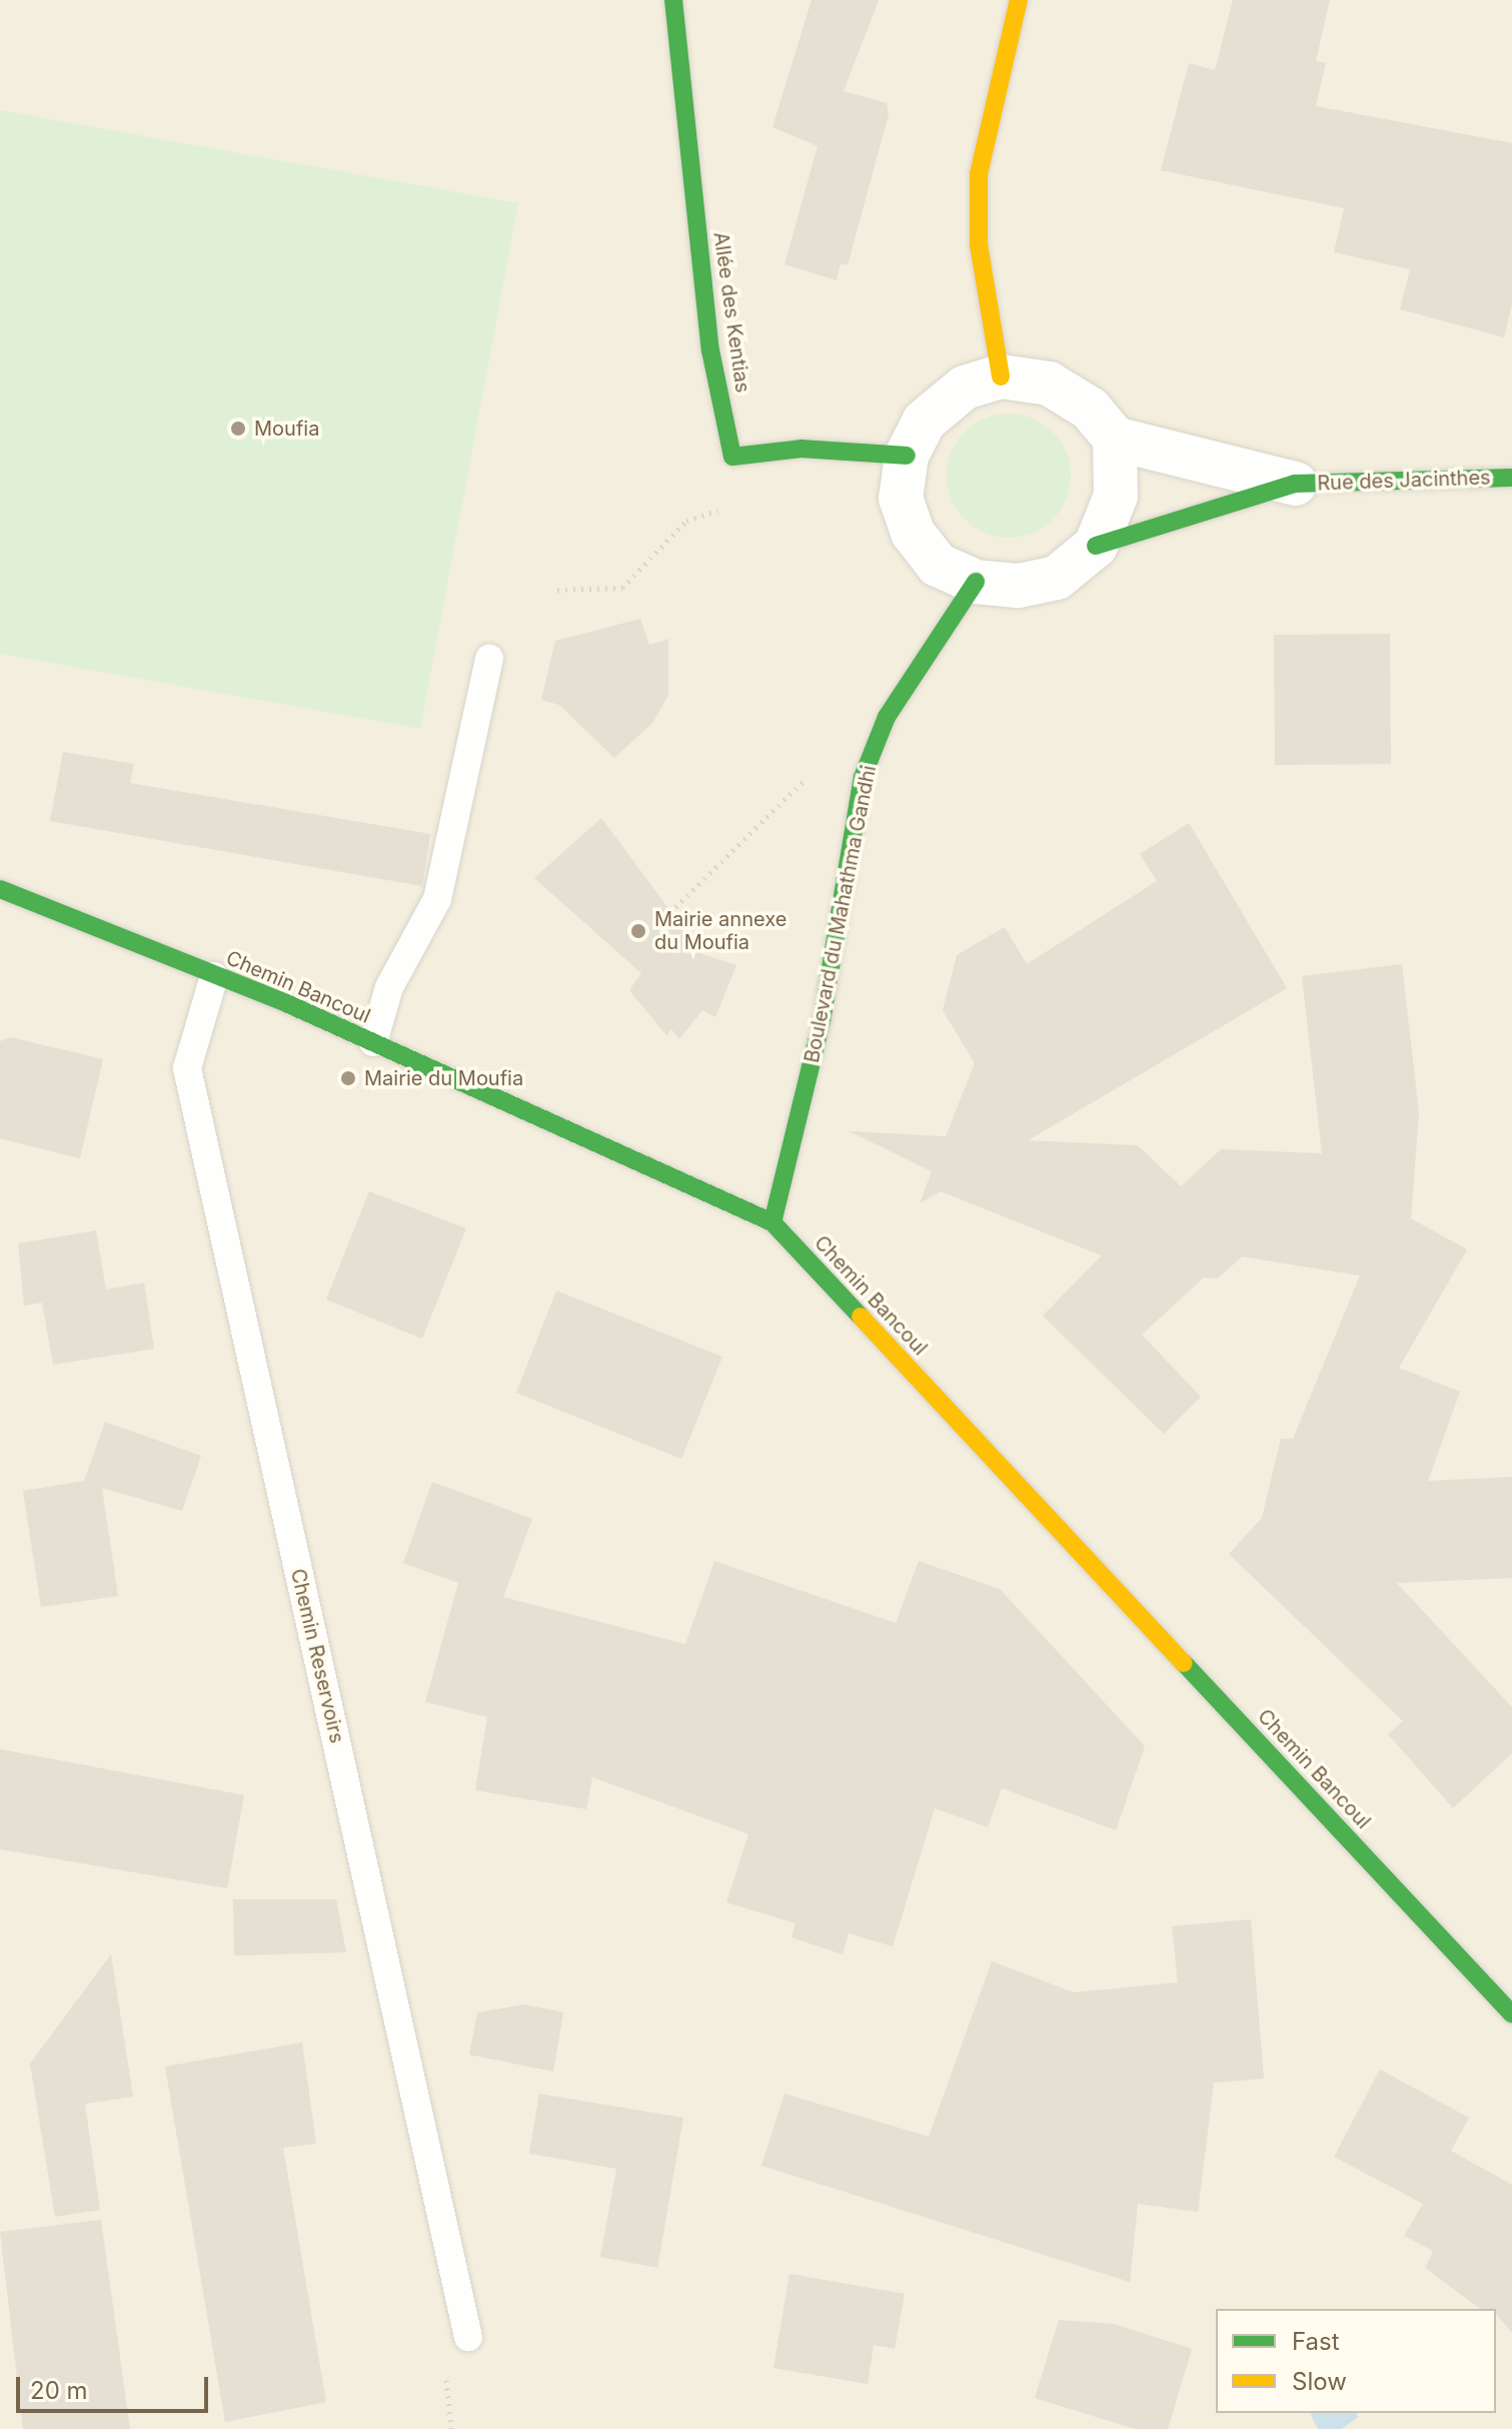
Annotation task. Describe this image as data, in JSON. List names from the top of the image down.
{
  "streets": {
    "street": [
      "Allée des Kentias",
      "Rue des Jacinthes",
      "Boulevard du Mahathma Gandhi",
      "Chemin Bancoul"
    ],
    "lane": ["Chemin Reservoirs"]
  },
  "crossings": [
    ["Allée des Kentias", "Rue des Jacinthes"],
    ["Allée des Kentias", "Boulevard du Mahathma Gandhi"],
    ["Rue des Jacinthes", "Boulevard du Mahathma Gandhi"],
    ["Boulevard du Mahathma Gandhi", "Chemin Bancoul"],
    ["Chemin Bancoul", "Chemin Reservoirs"]
  ],
  "places": ["Moufia", "Mairie annexe du Moufia", "Mairie du Moufia"],
  "legend": ["Fast", "Slow"],
  "scale_bar": "20 m"
}
